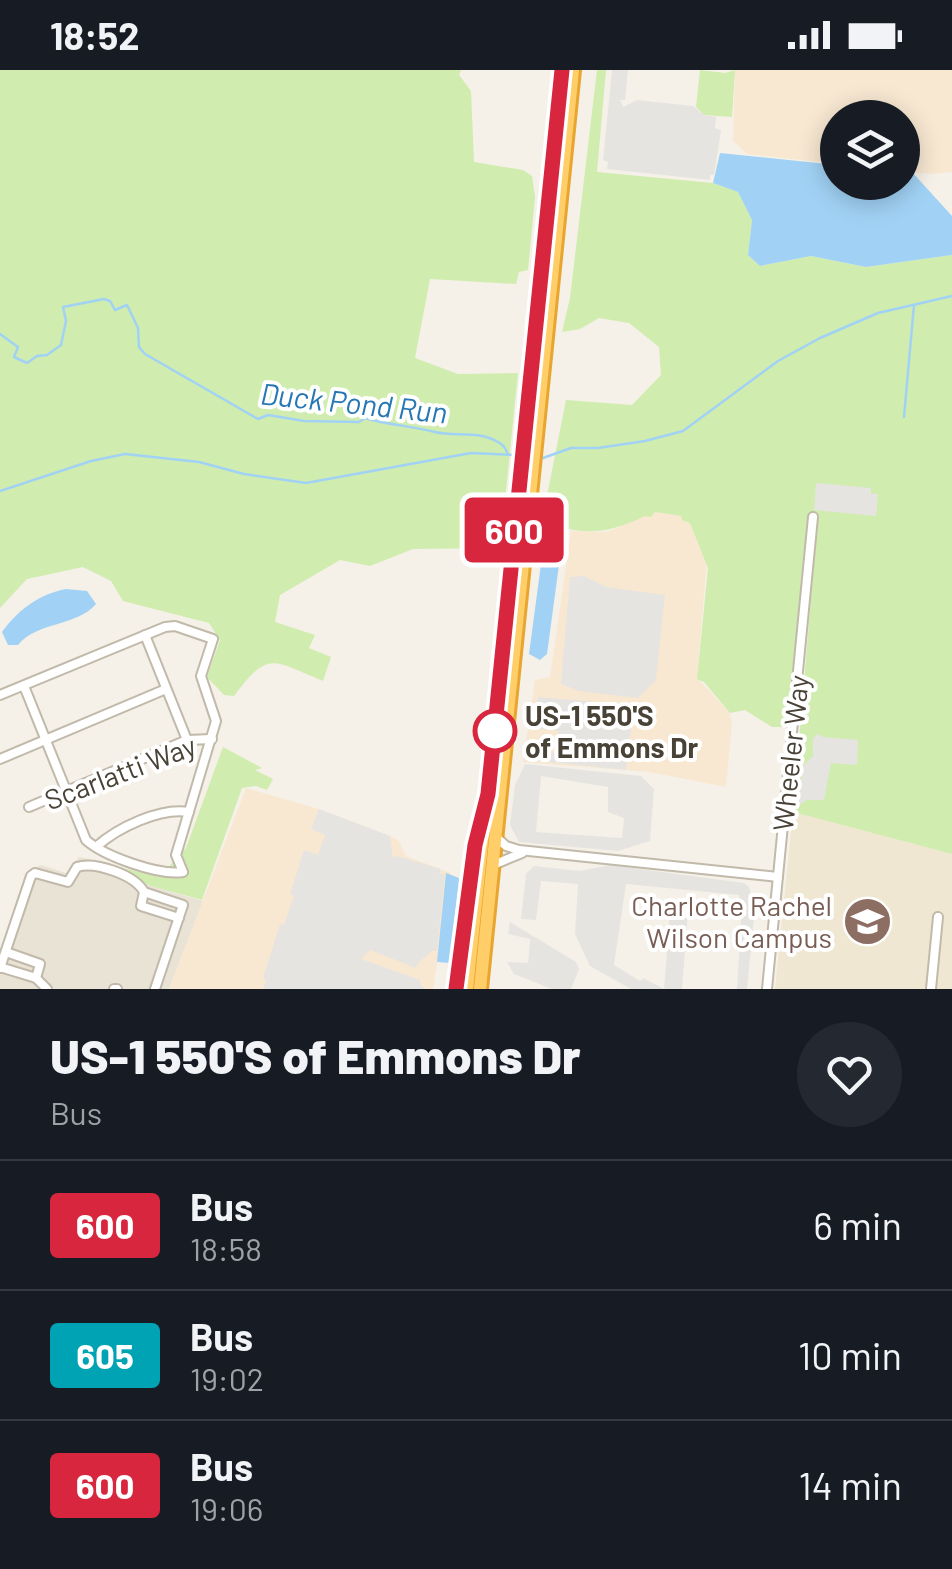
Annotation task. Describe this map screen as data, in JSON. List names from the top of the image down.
{
  "streets": {
    "street": ["Wheeler Way", "Scarlatti Way"]
  },
  "water": ["Duck Pond Run"],
  "places": {
    "other": ["US-1 550'S of Emmons Dr"],
    "school or university": ["Charlotte Rachel Wilson Campus"]
  },
  "lines": ["bus line 600"],
  "page": {
    "status": "18:52",
    "on_map": "600",
    "heading": ["US-1 550'S of Emmons Dr", "Bus"],
    "list": [
      {
        "mark": "600",
        "name": "Bus",
        "note": "18:58",
        "value": "6 min"
      },
      {
        "mark": "605",
        "name": "Bus",
        "note": "19:02",
        "value": "10 min"
      },
      {
        "mark": "600",
        "name": "Bus",
        "note": "19:06",
        "value": "14 min"
      }
    ]
  }
}
